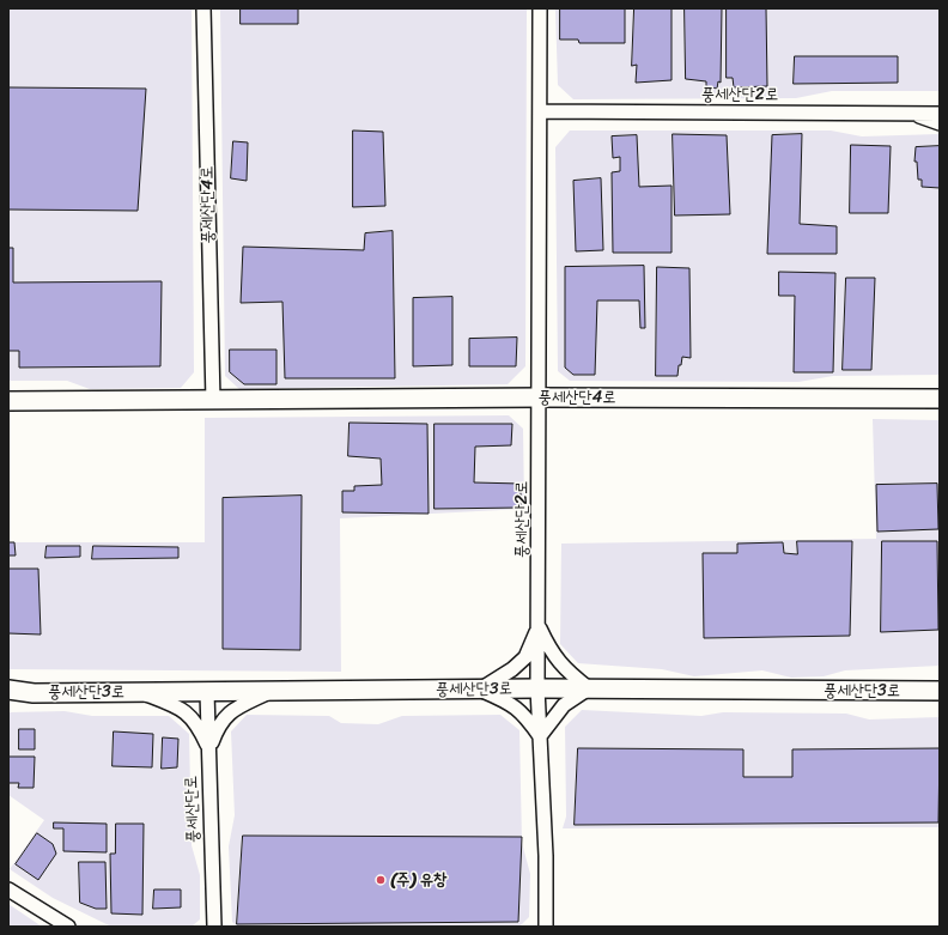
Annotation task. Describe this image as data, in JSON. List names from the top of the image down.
{
  "streets": {
    "street": [
      "풍세산단2로",
      "풍세산단4로",
      "풍세산단3로",
      "풍세산단로"
    ]
  },
  "crossings": [
    ["풍세산단2로", "풍세산단4로"],
    ["풍세산단2로", "풍세산단3로"],
    ["풍세산단3로", "풍세산단로"]
  ],
  "places": ["(주) 유창"]
}
